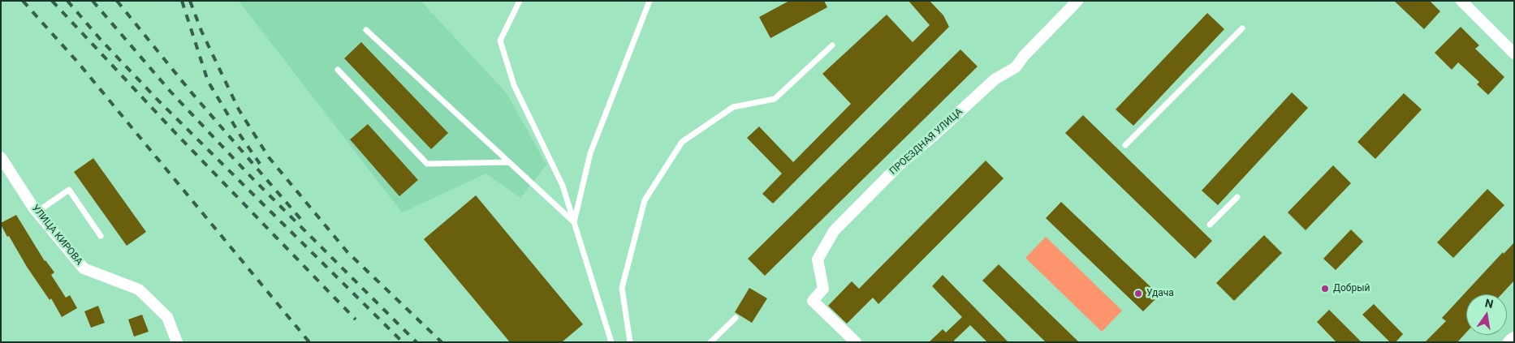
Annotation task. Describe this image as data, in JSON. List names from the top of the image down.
{
  "streets": {
    "street": ["ПРОЕЗДНАЯ УЛИЦА", "УЛИЦА КИРОВА"]
  },
  "places": ["Добрый", "Удача"],
  "north": "top"
}
